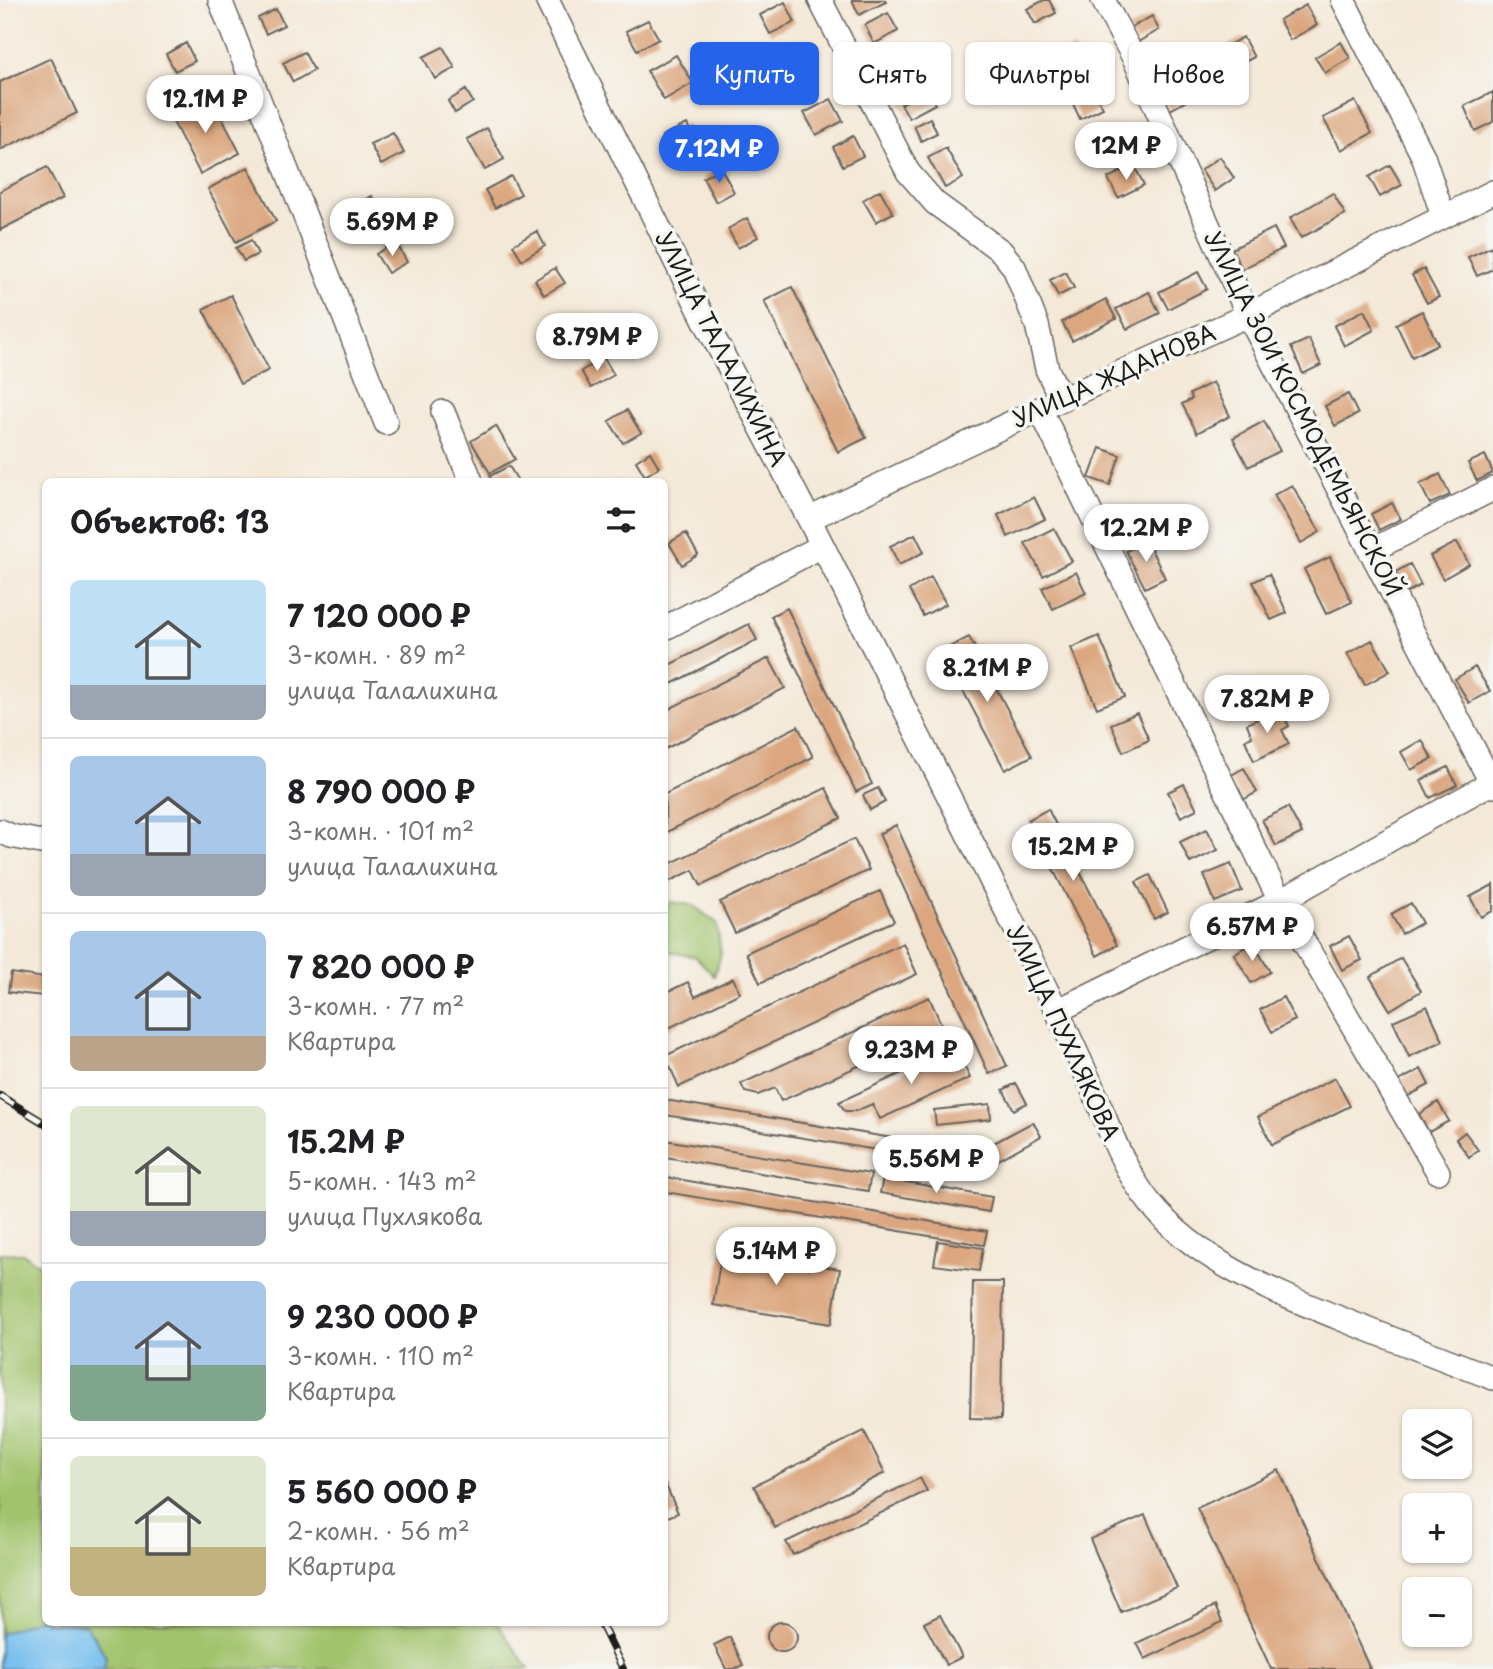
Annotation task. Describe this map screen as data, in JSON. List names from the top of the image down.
{
  "streets": {
    "street": [
      "УЛИЦА ТАЛАЛИХИНА",
      "УЛИЦА ЖДАНОВА",
      "УЛИЦА ЗОИ КОСМОДЕМЬЯНСКОЙ",
      "УЛИЦА ПУХЛЯКОВА"
    ]
  },
  "crossings": [
    ["УЛИЦА ТАЛАЛИХИНА", "УЛИЦА ЖДАНОВА"],
    ["УЛИЦА ТАЛАЛИХИНА", "УЛИЦА ПУХЛЯКОВА"],
    ["УЛИЦА ЖДАНОВА", "УЛИЦА ЗОИ КОСМОДЕМЬЯНСКОЙ"]
  ],
  "page": {
    "chip": [
      "Купить",
      "Снять",
      "Фильтры",
      "Новое"
    ],
    "price": [
      "12.1M ₽",
      "12M ₽",
      "7.12M ₽",
      "5.69M ₽",
      "8.79M ₽",
      "12.2M ₽",
      "8.21M ₽",
      "7.82M ₽",
      "15.2M ₽",
      "6.57M ₽",
      "9.23M ₽",
      "5.56M ₽",
      "5.14M ₽"
    ],
    "heading": "Объектов: 13",
    "list": [
      {
        "name": "7 120 000 ₽",
        "note": "3-комн. · 89 m² · улица Талалихина"
      },
      {
        "name": "8 790 000 ₽",
        "note": "3-комн. · 101 m² · улица Талалихина"
      },
      {
        "name": "7 820 000 ₽",
        "note": "3-комн. · 77 m² · Квартира"
      },
      {
        "name": "15.2M ₽",
        "note": "5-комн. · 143 m² · улица Пухлякова"
      },
      {
        "name": "9 230 000 ₽",
        "note": "3-комн. · 110 m² · Квартира"
      },
      {
        "name": "5 560 000 ₽",
        "note": "2-комн. · 56 m² · Квартира"
      }
    ],
    "map_buttons": ["+", "−"]
  }
}
